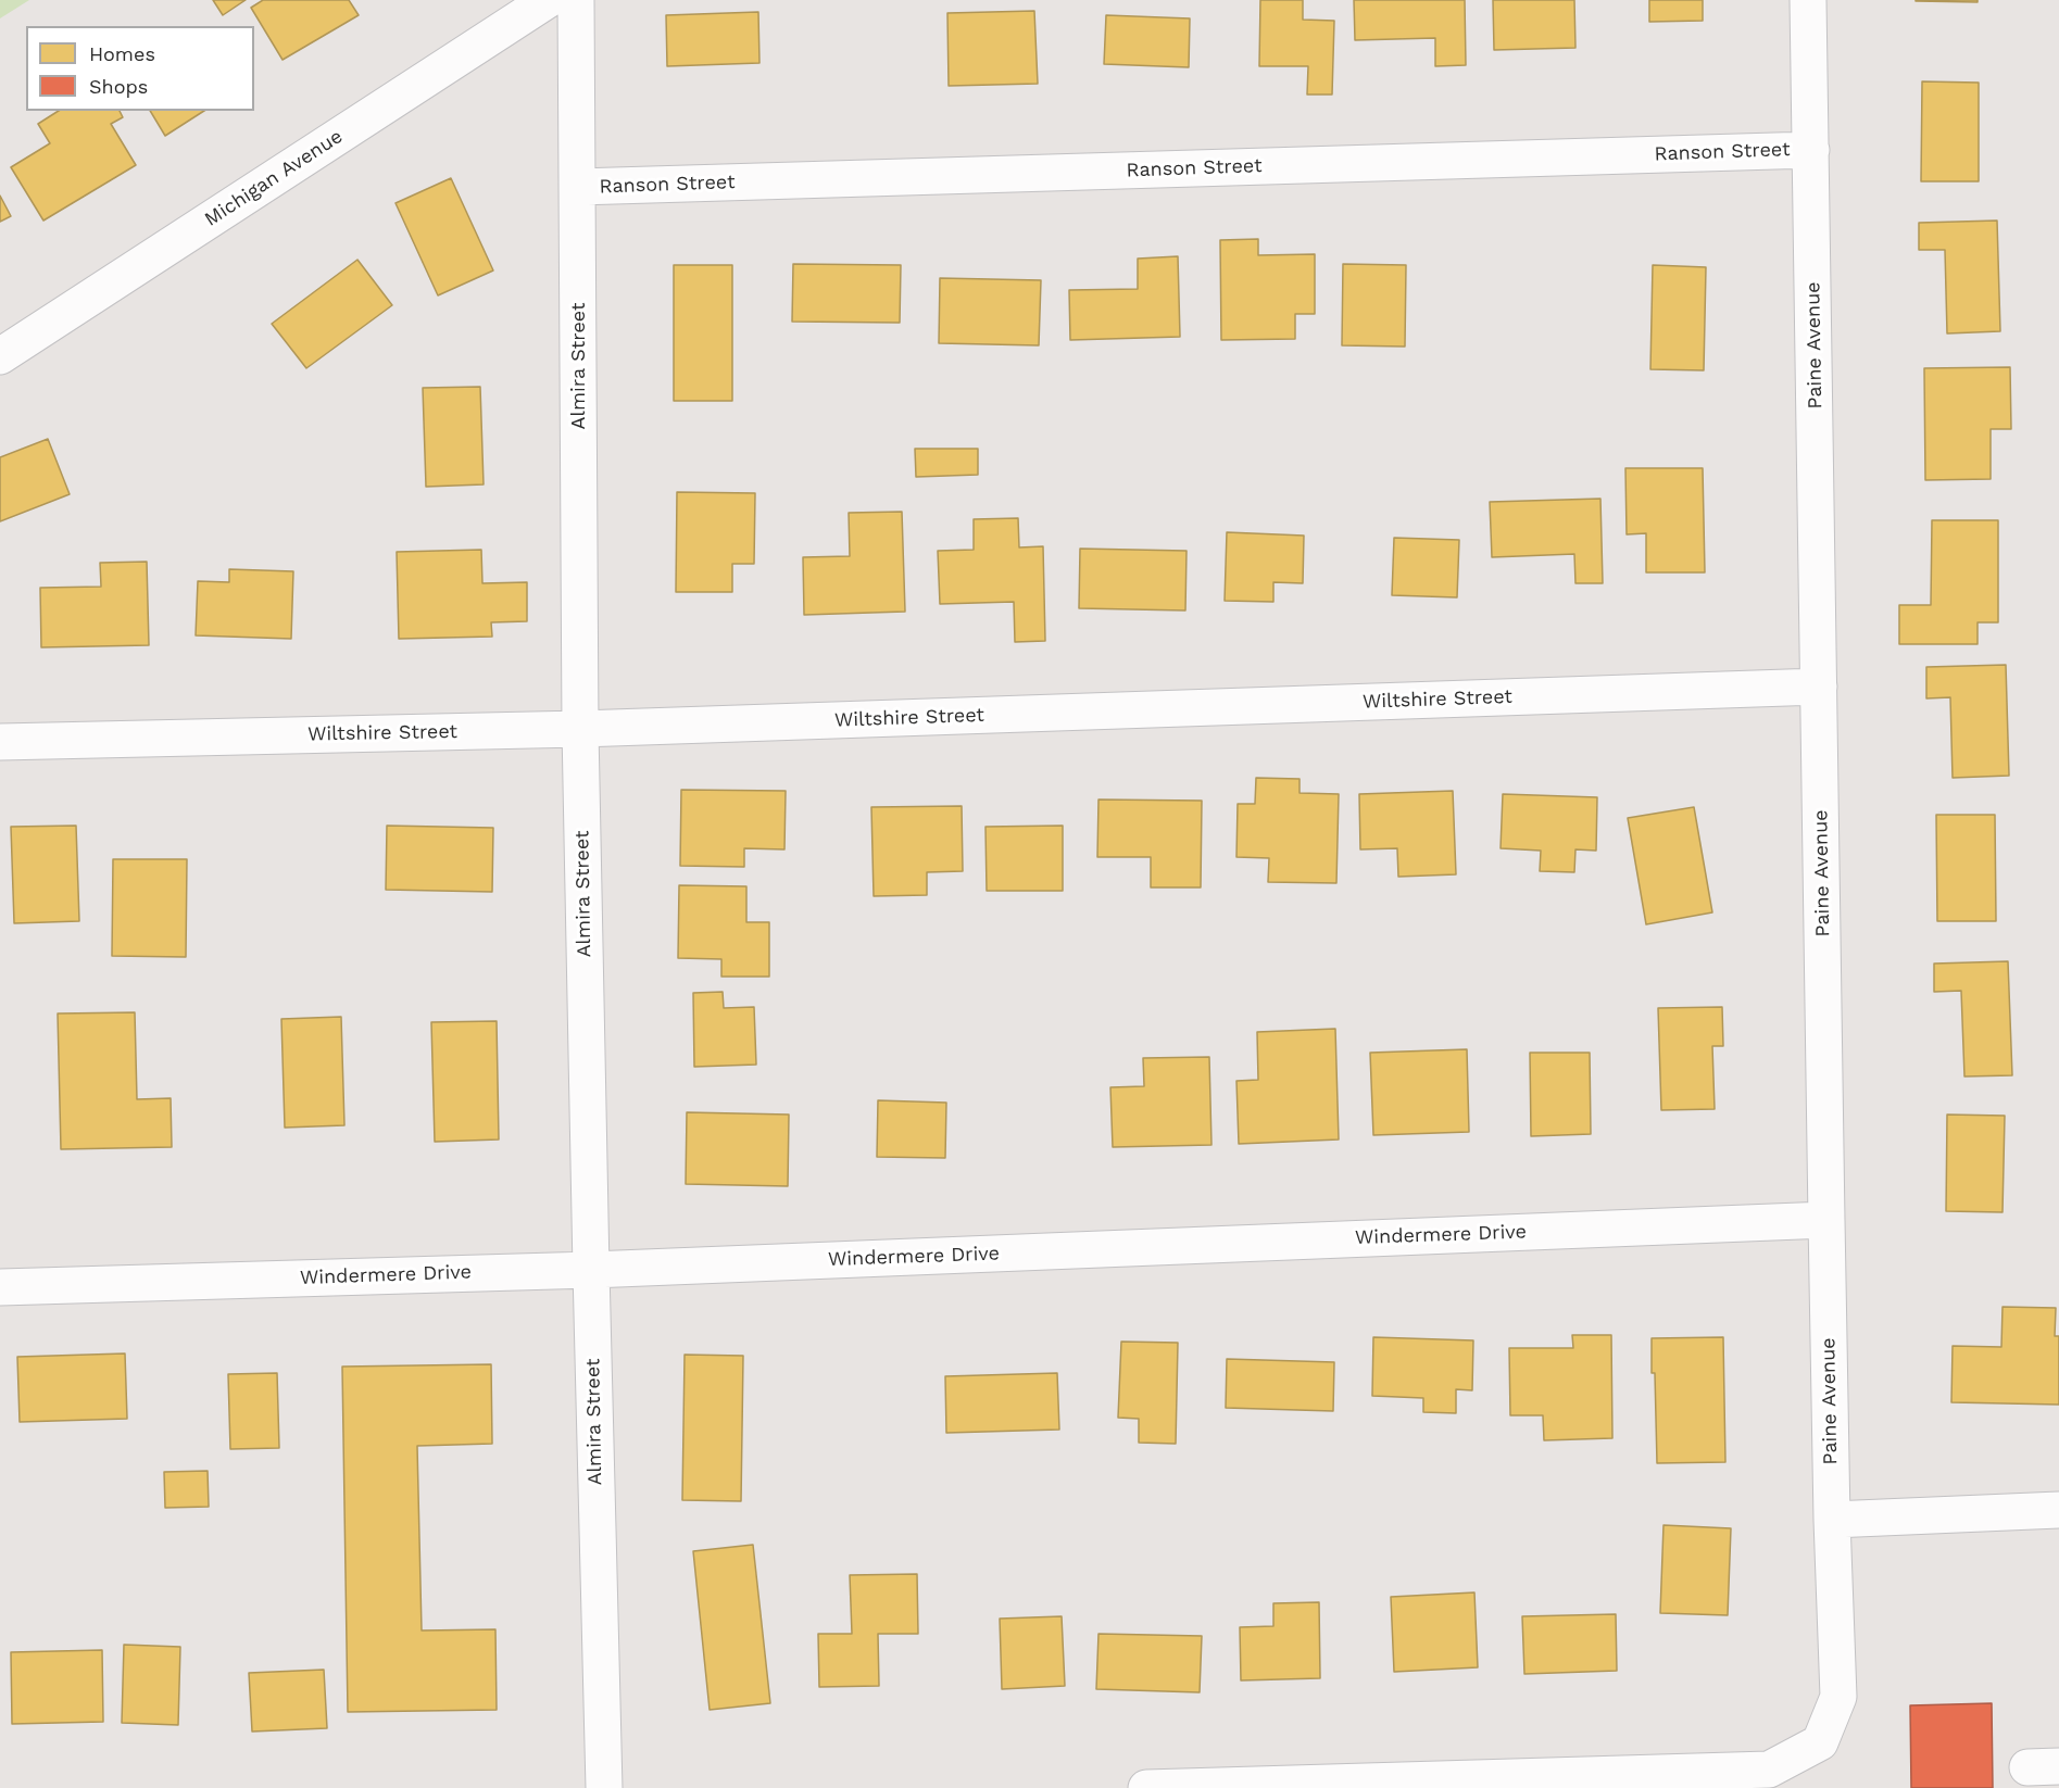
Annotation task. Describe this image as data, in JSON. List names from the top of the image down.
{
  "streets": {
    "street": [
      "Ranson Street",
      "Michigan Avenue",
      "Paine Avenue",
      "Almira Street",
      "Wiltshire Street",
      "Windermere Drive"
    ]
  },
  "crossings": [
    ["Ranson Street", "Paine Avenue"],
    ["Ranson Street", "Almira Street"],
    ["Paine Avenue", "Wiltshire Street"],
    ["Paine Avenue", "Windermere Drive"],
    ["Almira Street", "Wiltshire Street"],
    ["Almira Street", "Windermere Drive"]
  ],
  "legend": ["Homes", "Shops"]
}
